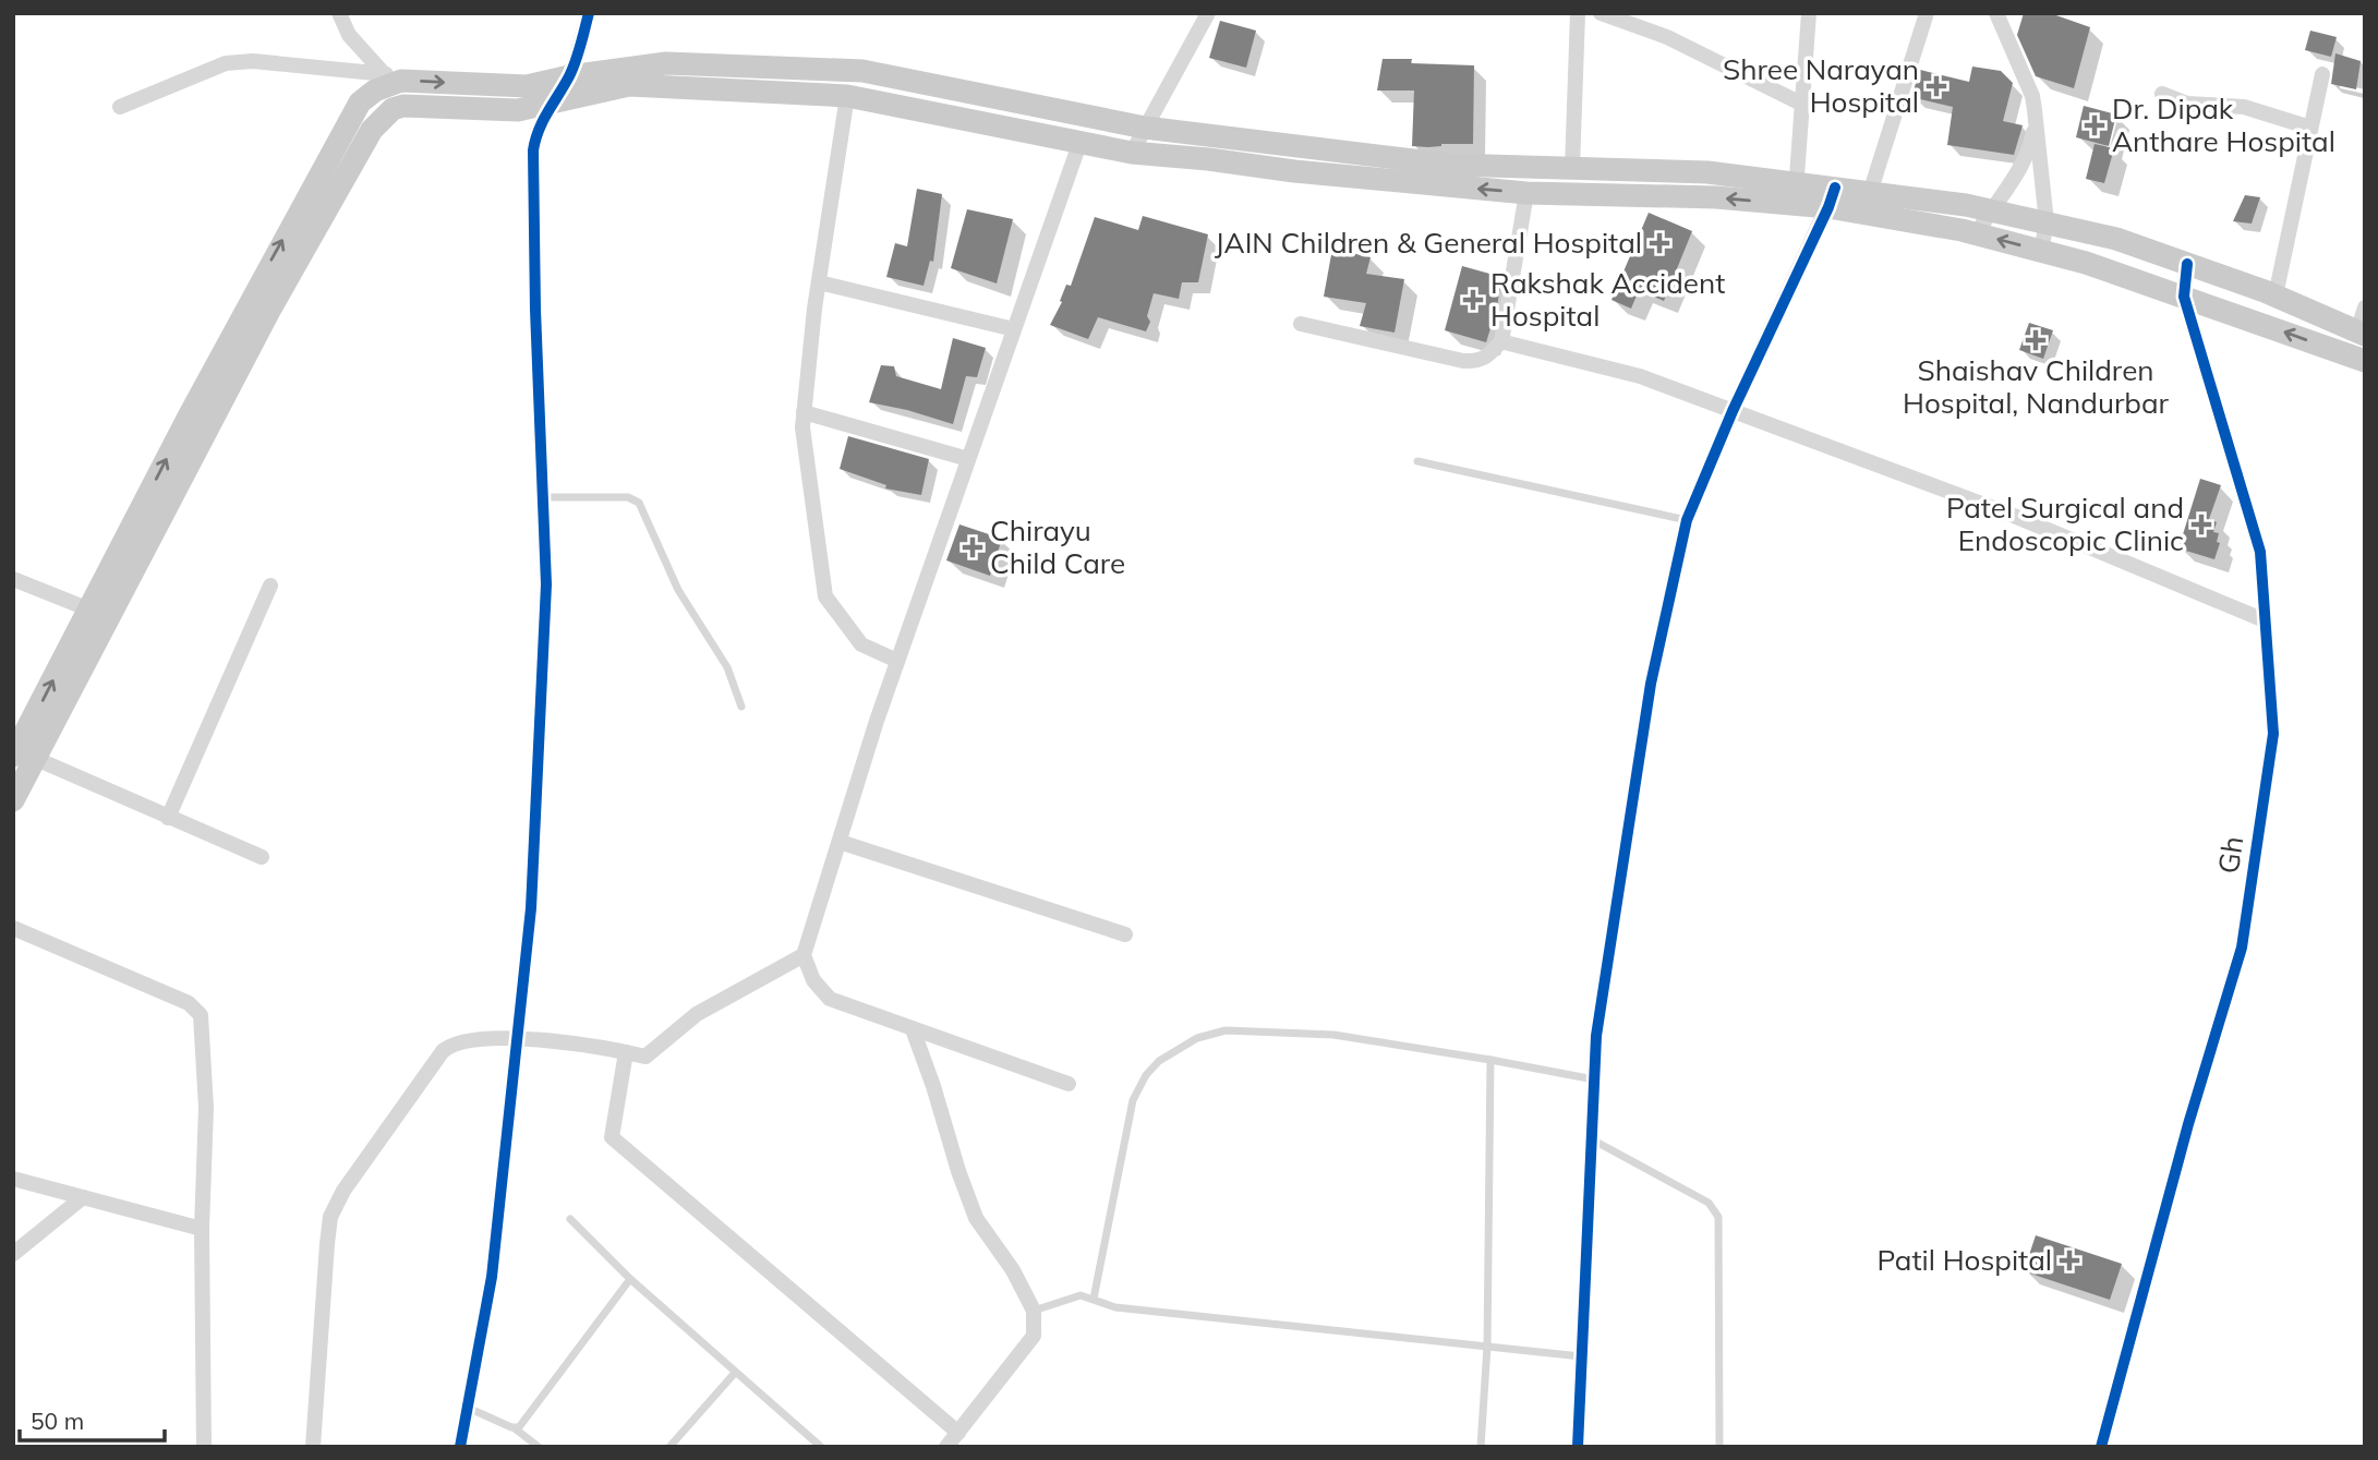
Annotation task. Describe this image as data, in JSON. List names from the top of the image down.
{
  "streets": {
    "street": ["Gh"]
  },
  "places": {
    "health": [
      "Shree Narayan Hospital",
      "Dr. Dipak Anthare Hospital",
      "JAIN Children & General Hospital",
      "Rakshak Accident Hospital",
      "Shaishav Children Hospital, Nandurbar",
      "Patel Surgical and Endoscopic Clinic",
      "Chirayu Child Care",
      "Patil Hospital"
    ]
  },
  "scale_bar": "50 m"
}
